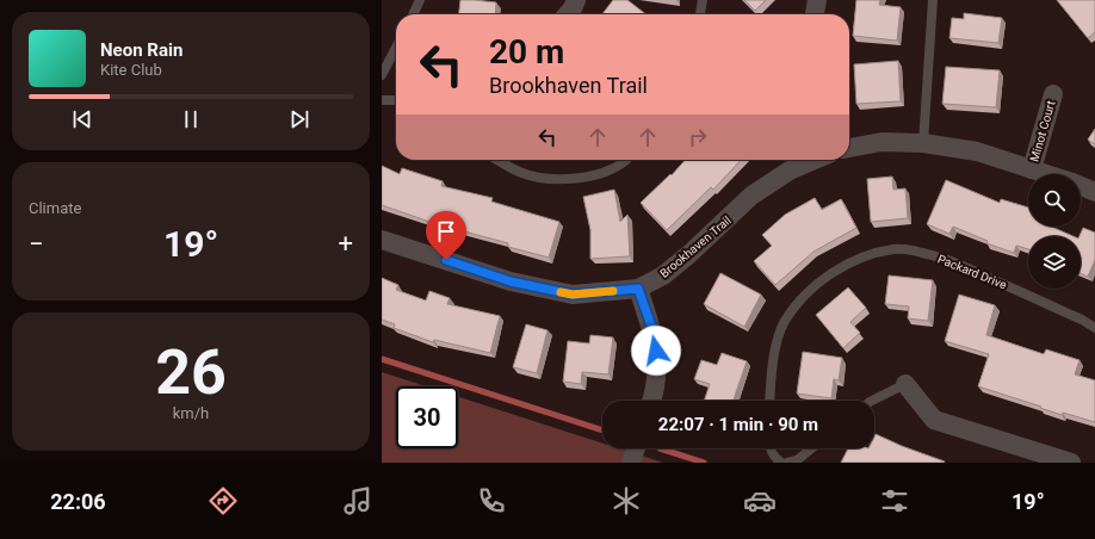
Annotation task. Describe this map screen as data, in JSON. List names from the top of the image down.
{
  "streets": {
    "street": ["Minot Court", "Brookhaven Trail"],
    "lane": ["Packard Drive"]
  },
  "page": {
    "turn": ["20 m", "Brookhaven Trail"],
    "song": ["Neon Rain", "Kite Club"],
    "tile": [
      "Climate",
      ["26", "km/h"]
    ],
    "heat": ["−", "19°", "+"],
    "limit": "30",
    "trip": "22:07 · 1 min · 90 m",
    "tabs": ["22:06", "19°"]
  }
}
